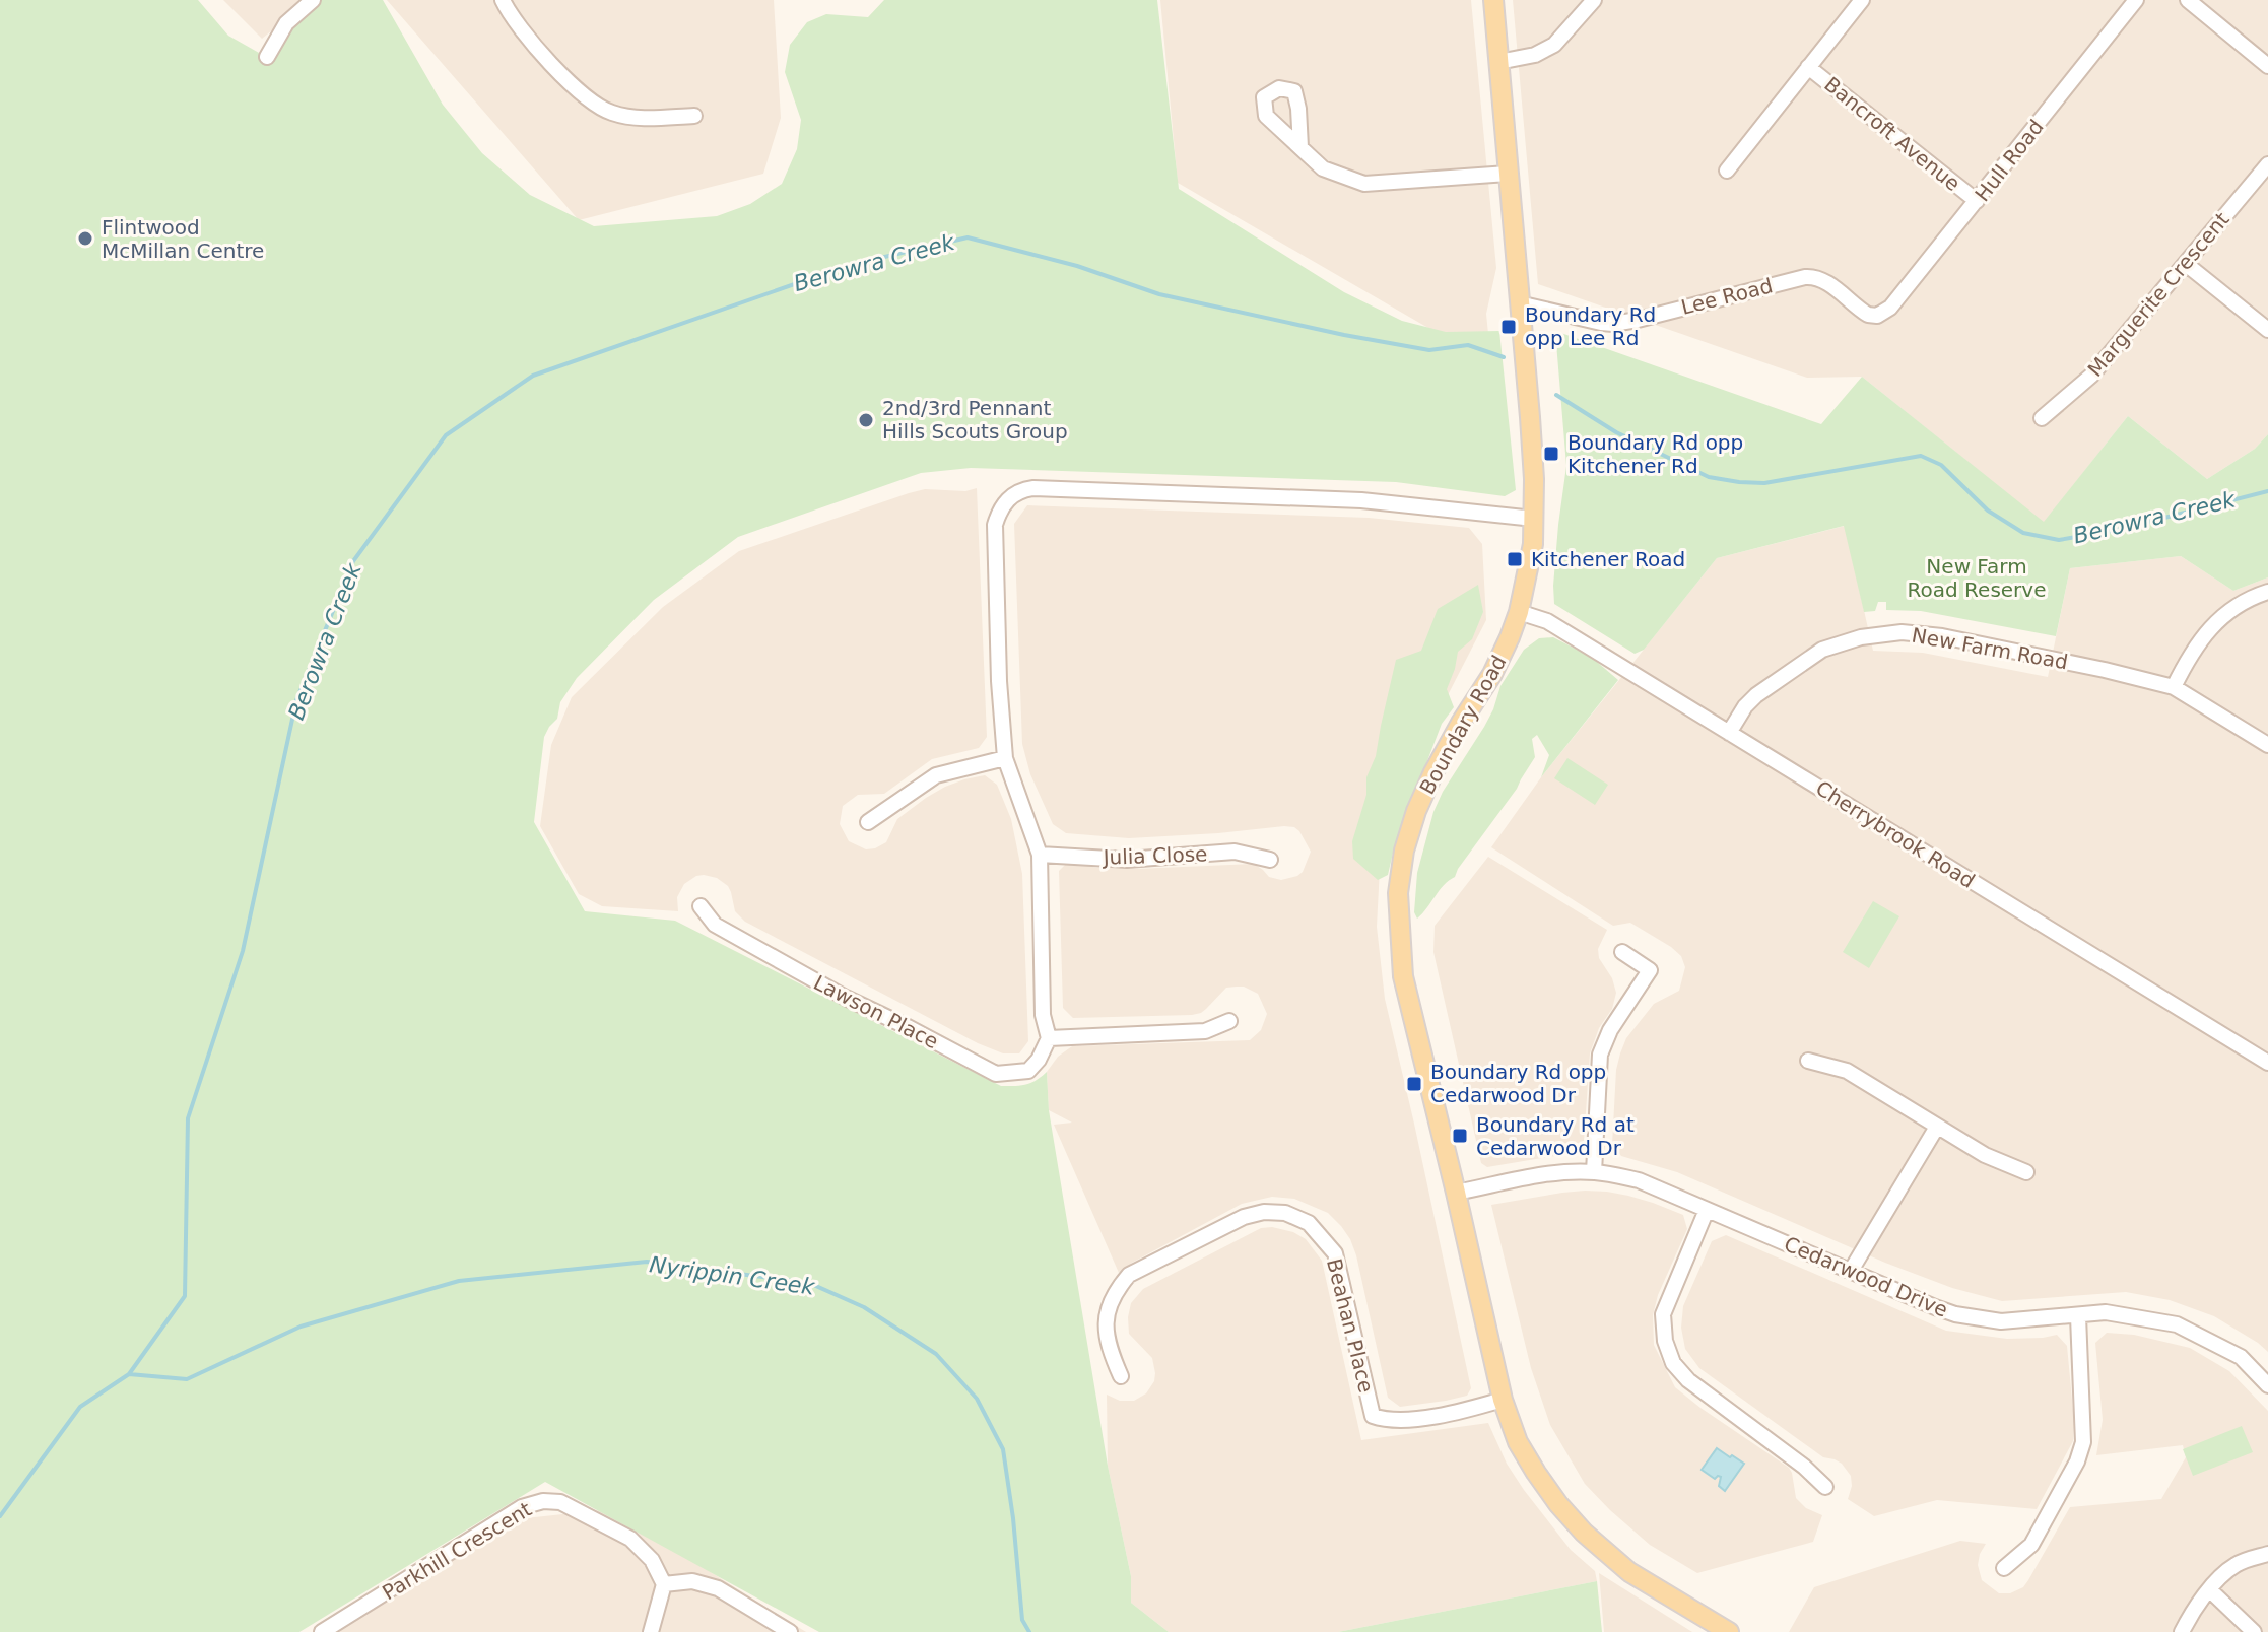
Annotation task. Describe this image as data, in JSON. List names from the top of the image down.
{
  "streets": {
    "main road": ["Boundary Road"],
    "street": [
      "Bancroft Avenue",
      "Hull Road",
      "Marguerite Crescent",
      "Lee Road",
      "New Farm Road",
      "Cherrybrook Road",
      "Julia Close",
      "Lawson Place",
      "Cedarwood Drive",
      "Beahan Place",
      "Parkhill Crescent"
    ]
  },
  "crossings": [
    ["Bancroft Avenue", "Hull Road"],
    ["Hull Road", "Lee Road"],
    ["Lee Road", "Boundary Road"],
    ["New Farm Road", "Cherrybrook Road"],
    ["Boundary Road", "Cherrybrook Road"],
    ["Boundary Road", "Cedarwood Drive"],
    ["Boundary Road", "Beahan Place"]
  ],
  "water": ["Berowra Creek", "Nyrippin Creek"],
  "parks": ["New Farm Road Reserve"],
  "places": {
    "other": ["Flintwood McMillan Centre", "2nd/3rd Pennant Hills Scouts Group"],
    "transit": [
      "Boundary Rd opp Lee Rd",
      "Boundary Rd opp Kitchener Rd",
      "Kitchener Road",
      "Boundary Rd opp Cedarwood Dr",
      "Boundary Rd at Cedarwood Dr"
    ]
  }
}
